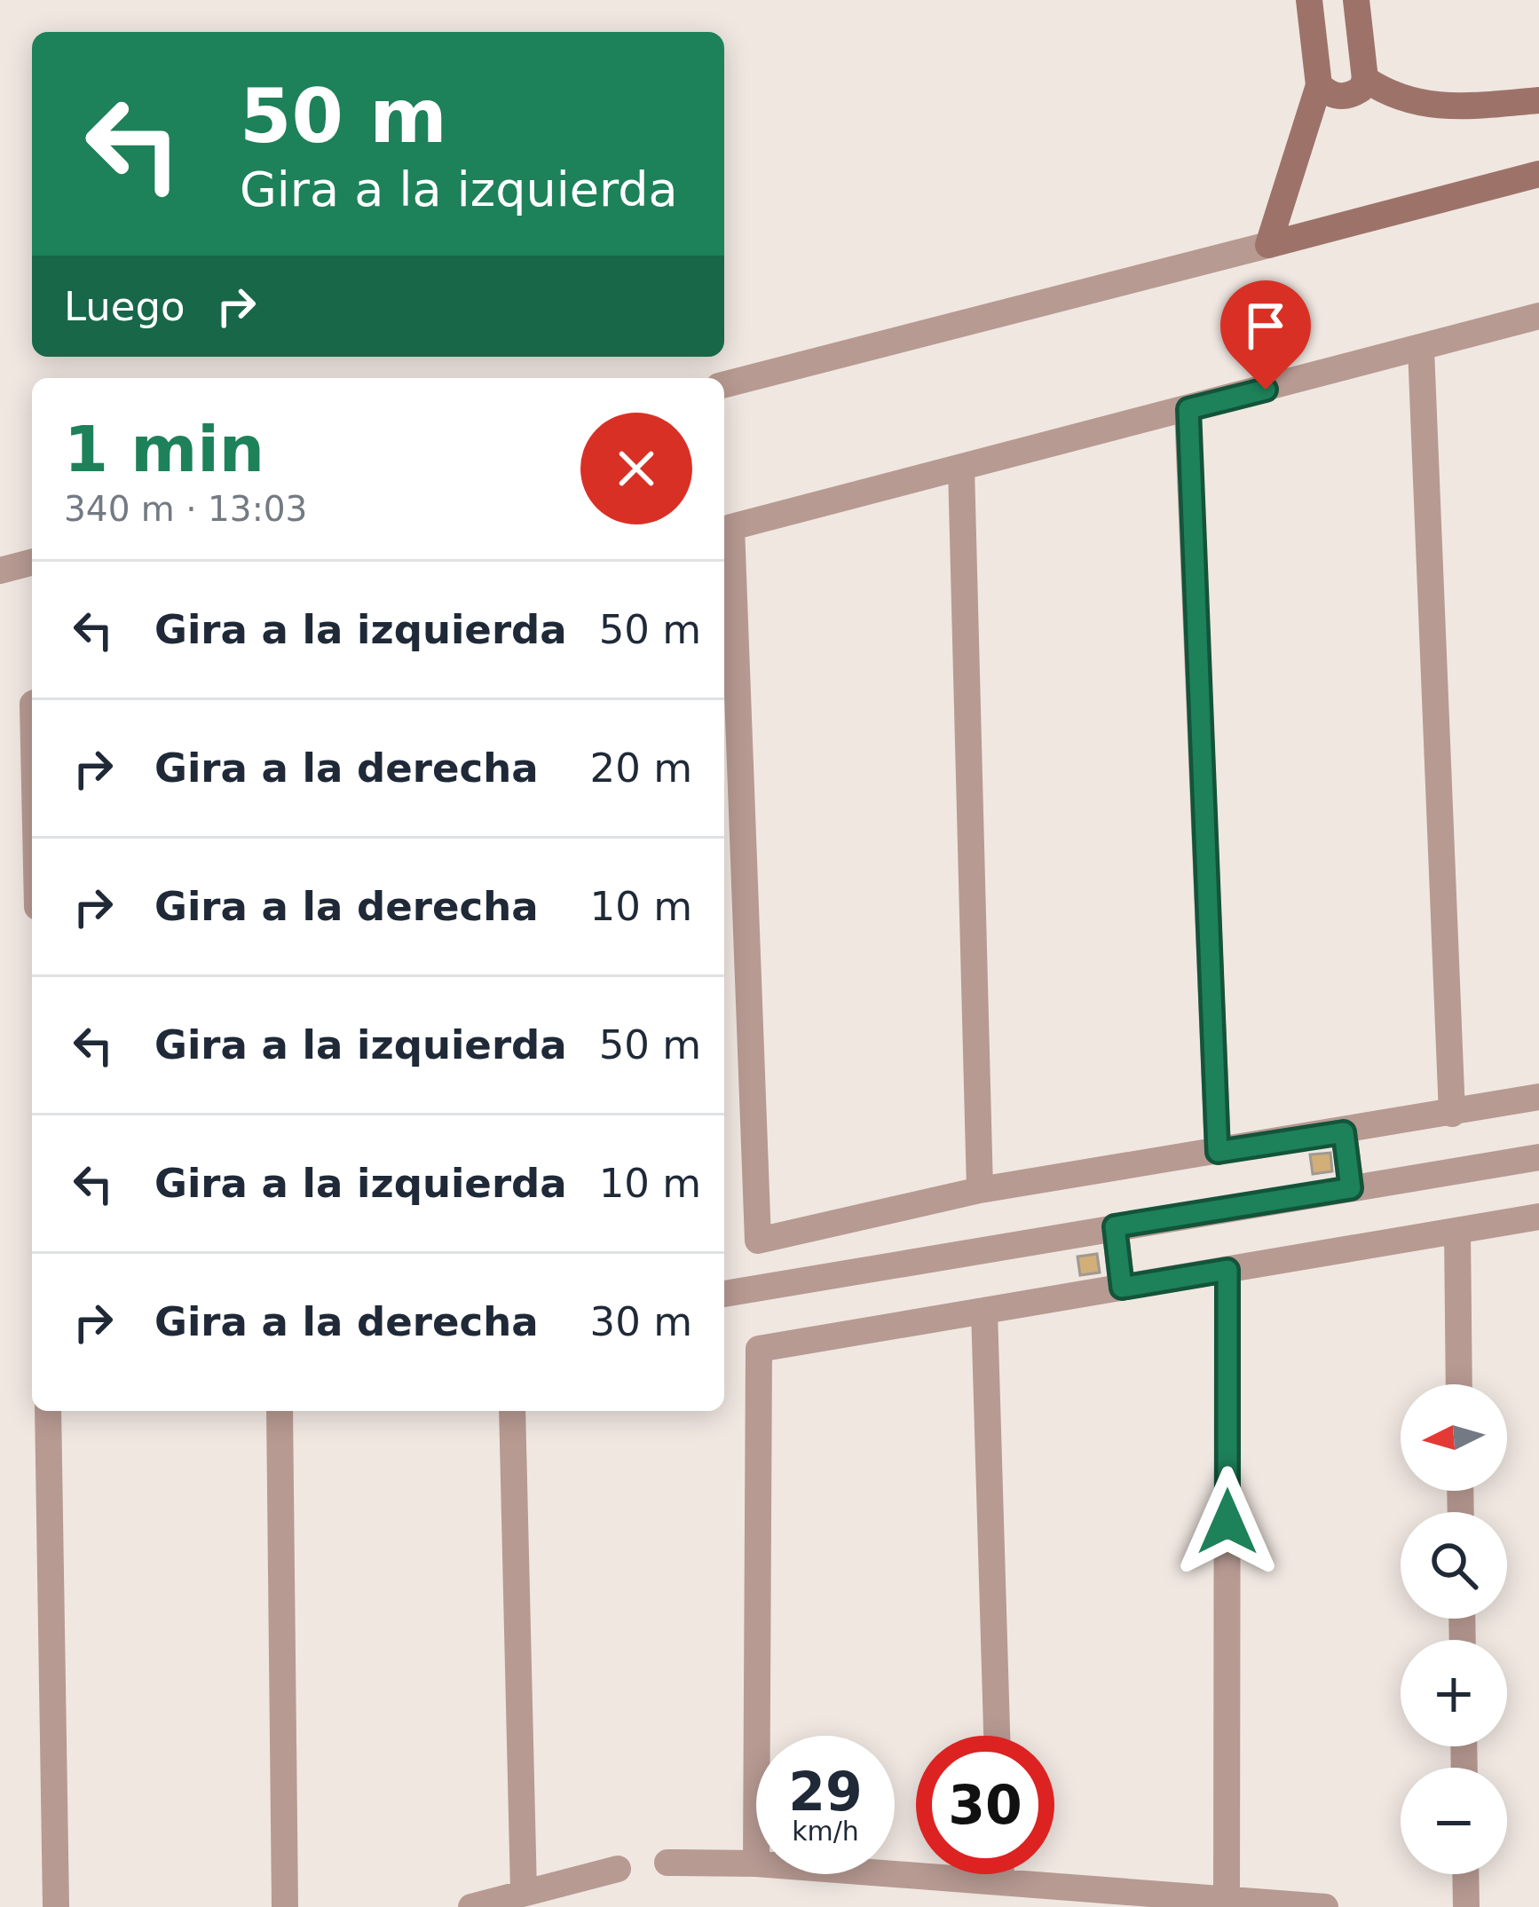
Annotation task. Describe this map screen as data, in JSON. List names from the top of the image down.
{
  "north": "left",
  "page": {
    "turn": ["50 m", "Gira a la izquierda"],
    "then": "Luego",
    "heading": ["1 min", "340 m · 13:03"],
    "list": [
      {
        "name": "Gira a la izquierda",
        "value": "50 m"
      },
      {
        "name": "Gira a la derecha",
        "value": "20 m"
      },
      {
        "name": "Gira a la derecha",
        "value": "10 m"
      },
      {
        "name": "Gira a la izquierda",
        "value": "50 m"
      },
      {
        "name": "Gira a la izquierda",
        "value": "10 m"
      },
      {
        "name": "Gira a la derecha",
        "value": "30 m"
      }
    ],
    "map_buttons": ["+", "−"],
    "speed": "29 km/h",
    "limit": "30"
  }
}
